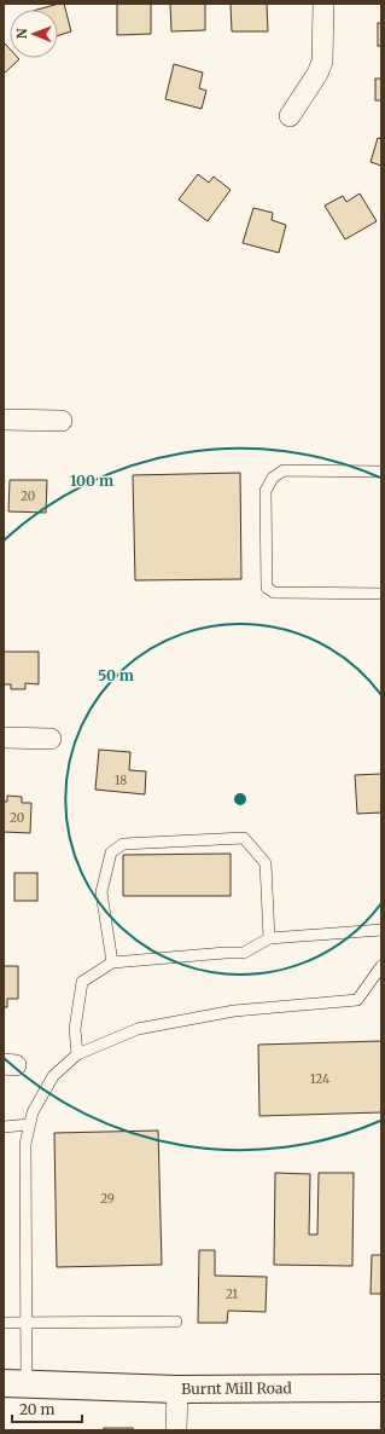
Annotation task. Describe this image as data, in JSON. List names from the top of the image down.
{
  "streets": {
    "main road": ["Burnt Mill Road"]
  },
  "house_numbers": [
    "20",
    "18",
    "20",
    "124",
    "29",
    "21"
  ],
  "scale_bar": "20 m",
  "north": "left",
  "rings": ["100 m", "50 m"]
}
